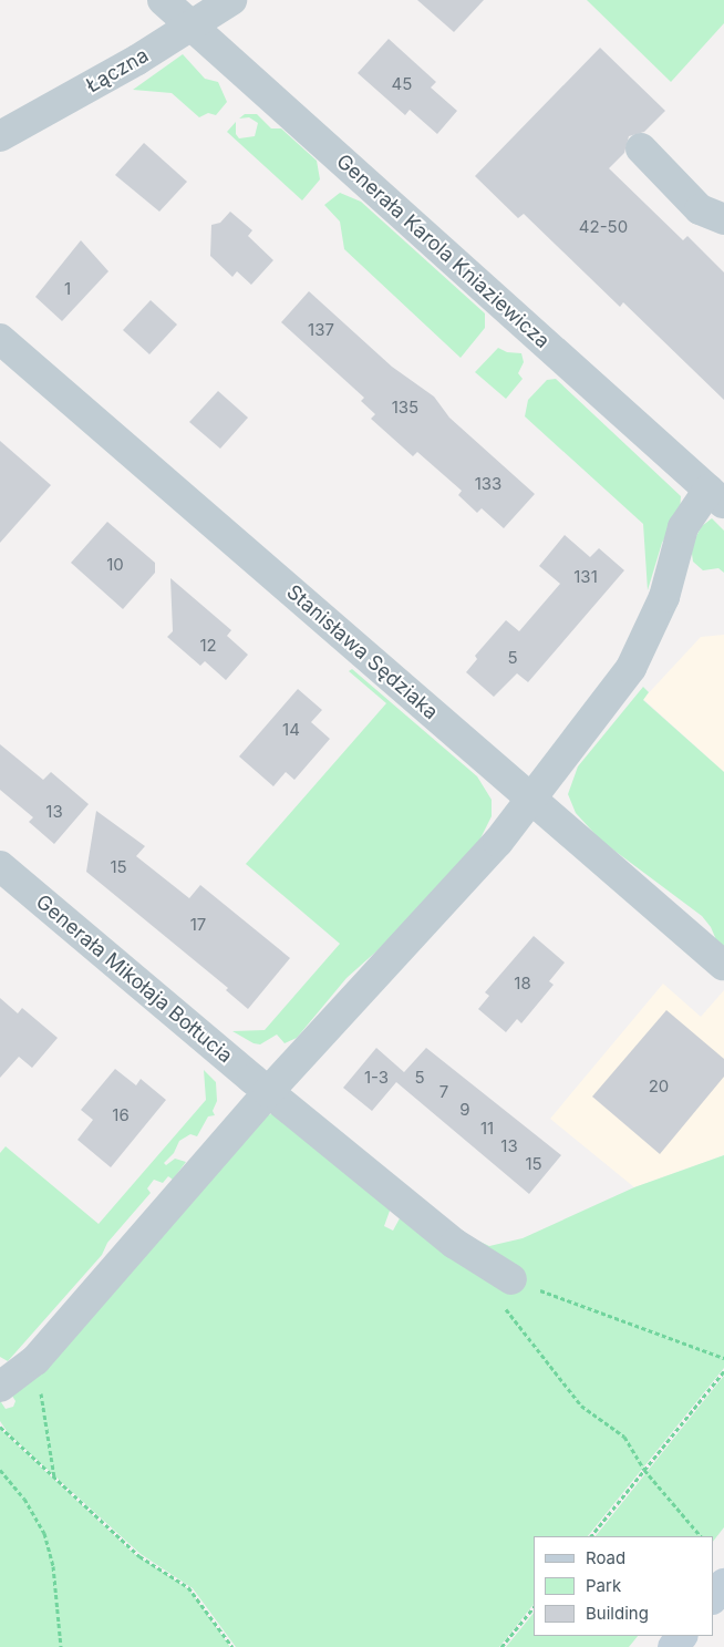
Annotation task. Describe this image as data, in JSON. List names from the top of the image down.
{
  "streets": {
    "street": [
      "Łączna",
      "Generała Karola Kniaziewicza",
      "Stanisława Sędziaka",
      "Generała Mikołaja Bołtucia"
    ]
  },
  "crossings": [
    ["Łączna", "Generała Karola Kniaziewicza"]
  ],
  "house_numbers": [
    "45",
    "42-50",
    "1",
    "137",
    "135",
    "133",
    "10",
    "131",
    "12",
    "5",
    "14",
    "13",
    "15",
    "17",
    "18",
    "1-3",
    "5",
    "20",
    "7",
    "9",
    "16",
    "11",
    "13",
    "15"
  ],
  "legend": ["Road", "Park", "Building"]
}
